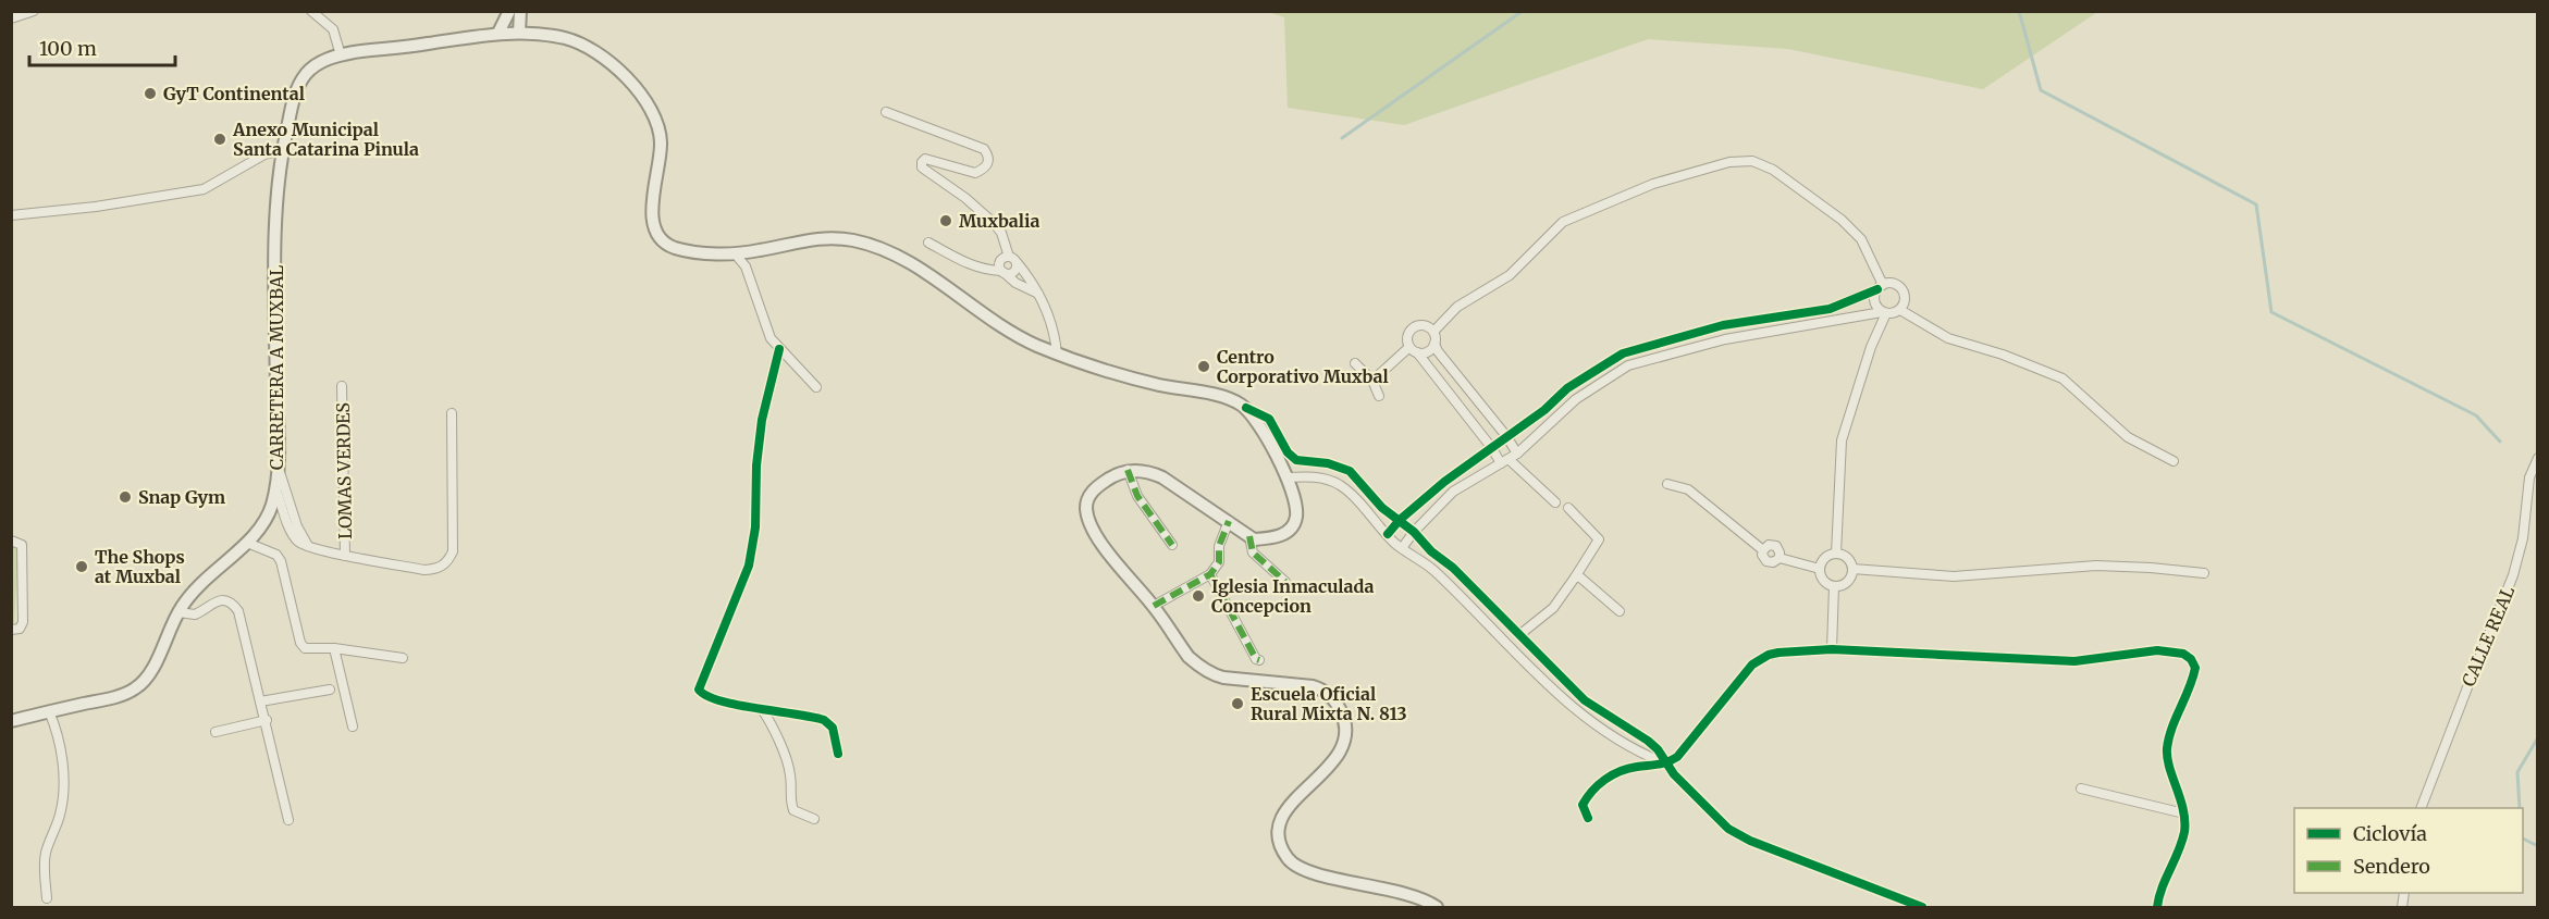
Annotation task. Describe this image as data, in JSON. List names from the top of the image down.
{
  "streets": {
    "main road": ["CARRETERA A MUXBAL"],
    "street": ["LOMAS VERDES", "CALLE REAL"]
  },
  "places": [
    "GyT Continental",
    "Anexo Municipal Santa Catarina Pinula",
    "Muxbalia",
    "Centro Corporativo Muxbal",
    "Snap Gym",
    "The Shops at Muxbal",
    "Iglesia Inmaculada Concepcion",
    "Escuela Oficial Rural Mixta N. 813"
  ],
  "legend": ["Ciclovía", "Sendero"],
  "scale_bar": "100 m"
}
